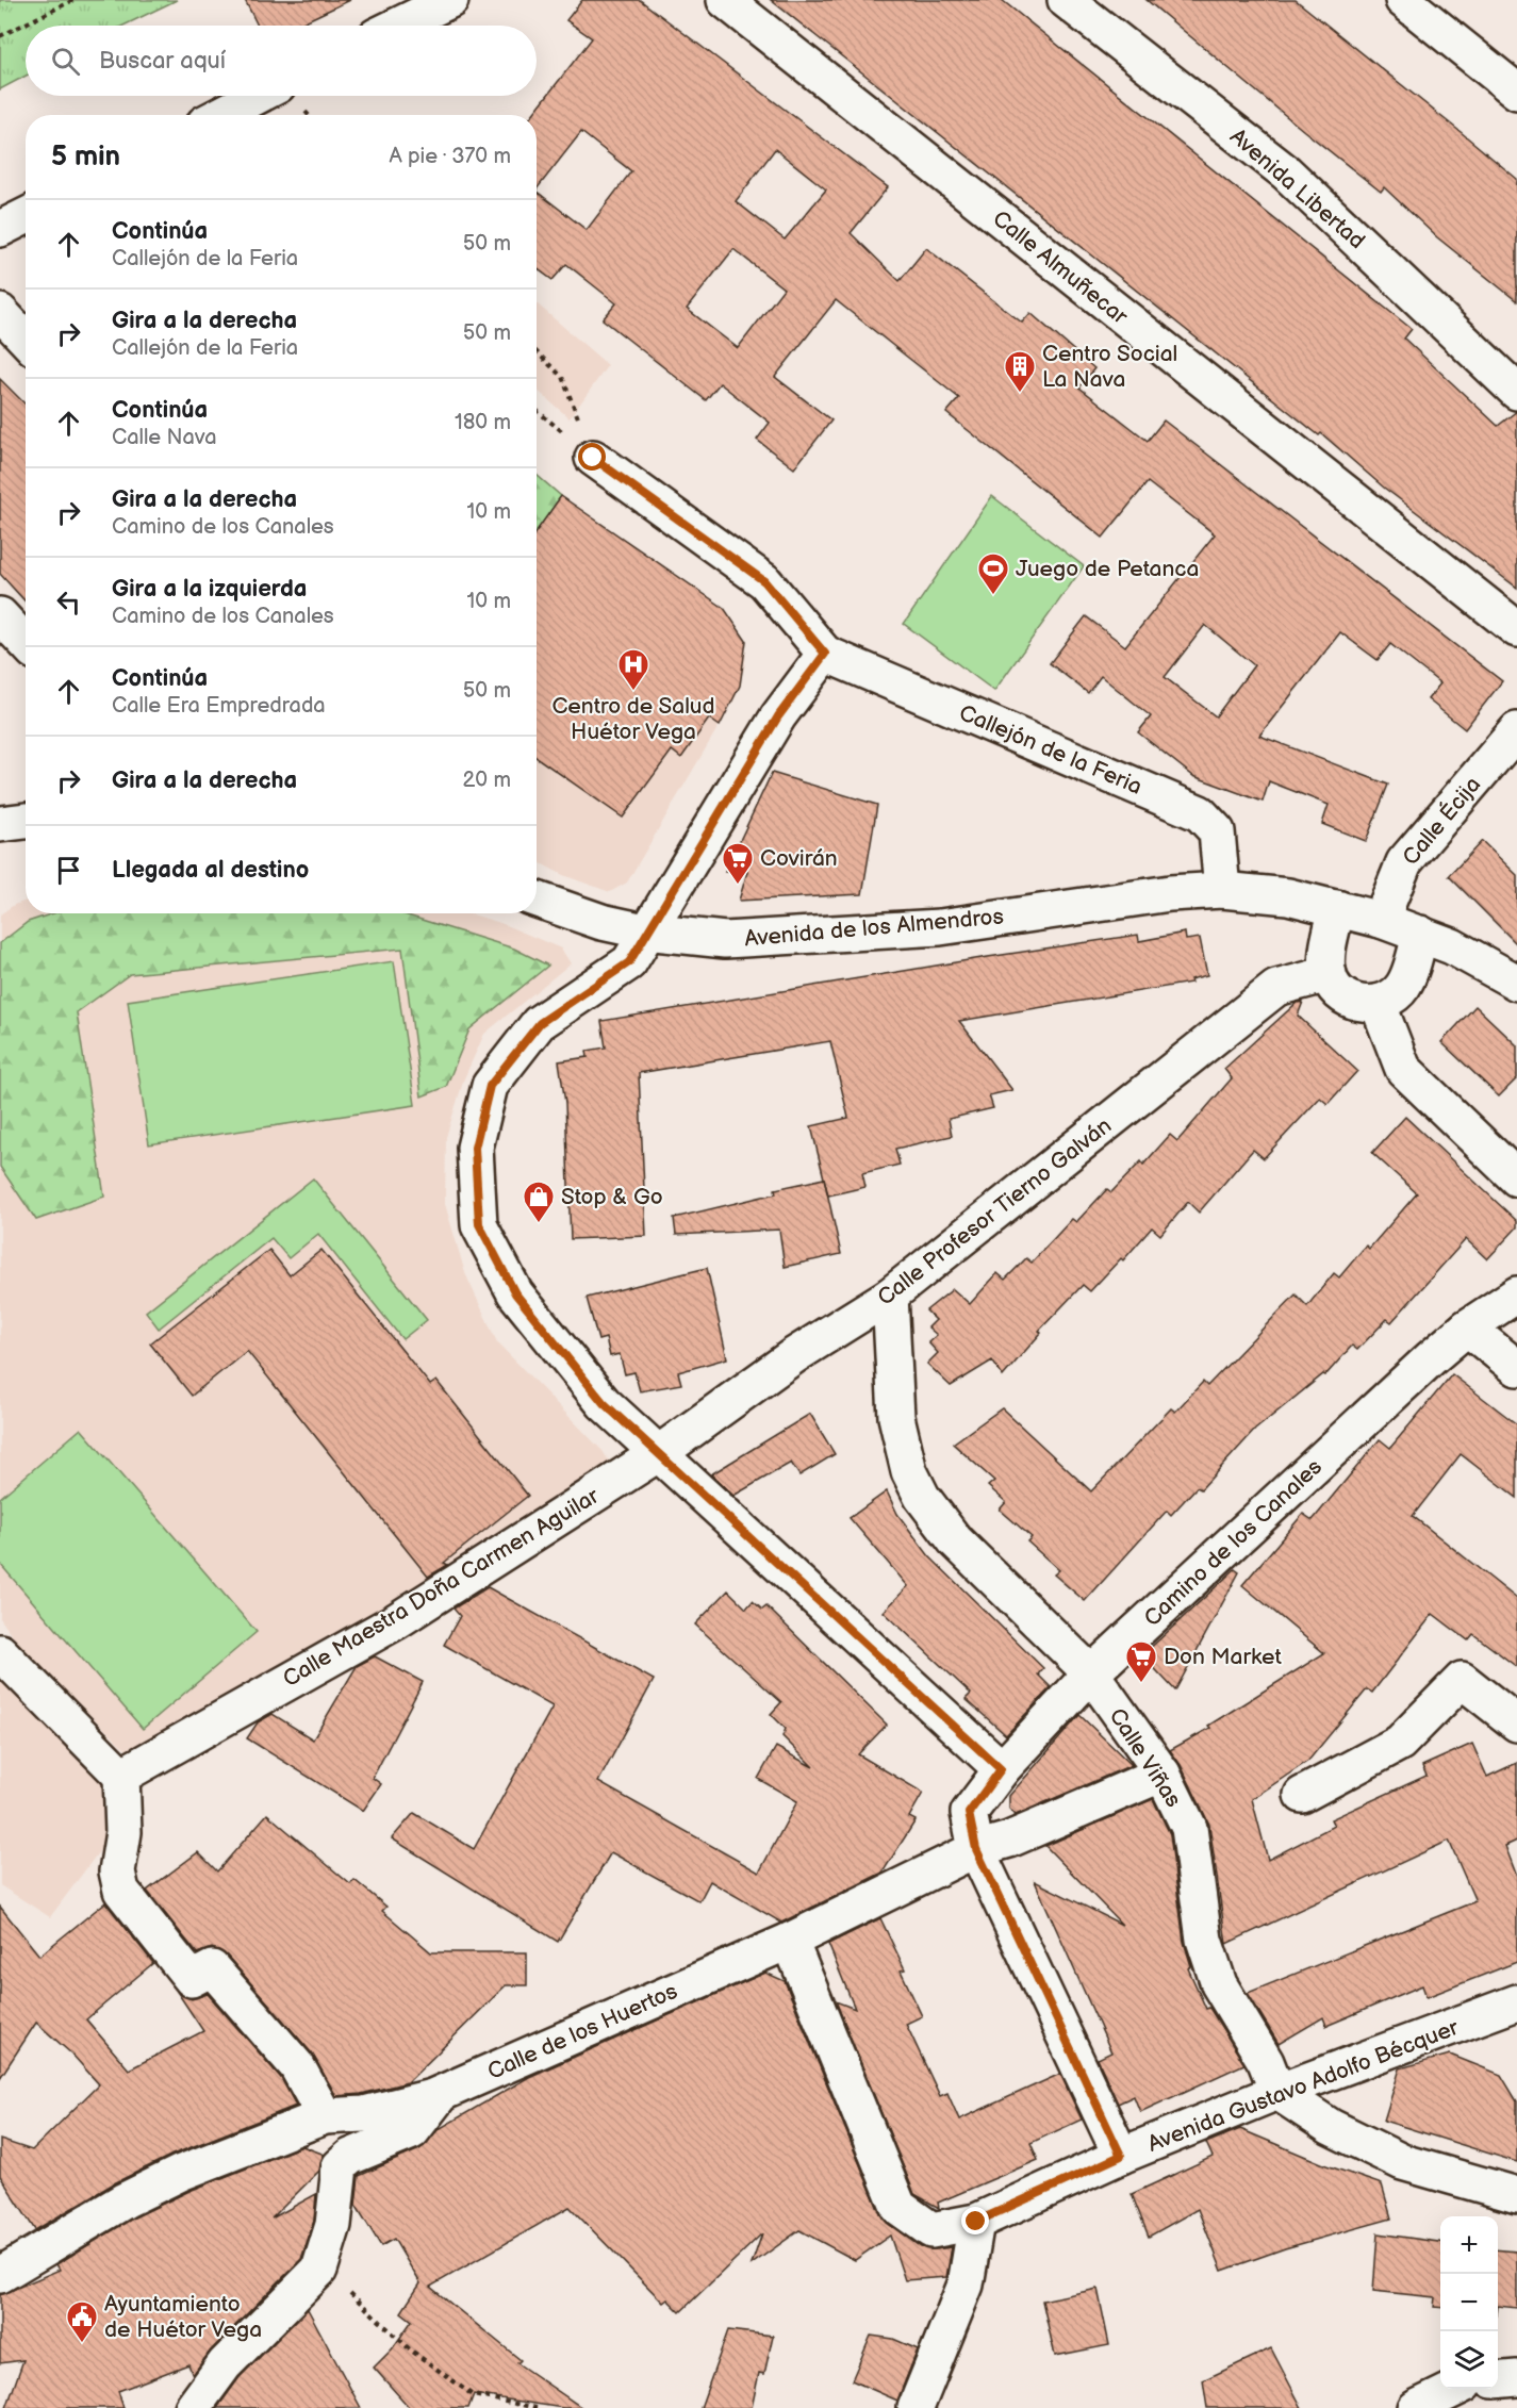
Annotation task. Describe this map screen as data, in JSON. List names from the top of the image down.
{
  "streets": {
    "street": [
      "Avenida Libertad",
      "Calle Almuñecar",
      "Callejón de la Feria",
      "Calle Écija",
      "Avenida de los Almendros",
      "Calle Profesor Tierno Galván",
      "Camino de los Canales",
      "Calle Maestra Doña Carmen Aguilar",
      "Calle Viñas",
      "Calle de los Huertos",
      "Avenida Gustavo Adolfo Bécquer"
    ]
  },
  "crossings": [
    ["Callejón de la Feria", "Avenida de los Almendros"],
    ["Calle Écija", "Avenida de los Almendros"],
    ["Calle Écija", "Calle Profesor Tierno Galván"],
    ["Avenida de los Almendros", "Calle Profesor Tierno Galván"],
    ["Calle Profesor Tierno Galván", "Calle Maestra Doña Carmen Aguilar"],
    ["Calle Profesor Tierno Galván", "Calle Viñas"],
    ["Camino de los Canales", "Calle Viñas"],
    ["Camino de los Canales", "Calle de los Huertos"],
    ["Camino de los Canales", "Avenida Gustavo Adolfo Bécquer"],
    ["Calle Viñas", "Calle de los Huertos"],
    ["Calle Viñas", "Avenida Gustavo Adolfo Bécquer"],
    ["Calle de los Huertos", "Avenida Gustavo Adolfo Bécquer"]
  ],
  "places": {
    "building": ["Centro Social La Nava"],
    "sports": ["Juego de Petanca"],
    "hospital": ["Centro de Salud Huétor Vega"],
    "supermarket": ["Covirán", "Don Market"],
    "shop": ["Stop & Go"],
    "public building": ["Ayuntamiento de Huétor Vega"]
  },
  "page": {
    "search": "Buscar aquí",
    "heading": ["5 min", "A pie · 370 m"],
    "list": [
      ["Continúa", "Callejón de la Feria", "50 m"],
      ["Gira a la derecha", "Callejón de la Feria", "50 m"],
      ["Continúa", "Calle Nava", "180 m"],
      ["Gira a la derecha", "Camino de los Canales", "10 m"],
      ["Gira a la izquierda", "Camino de los Canales", "10 m"],
      ["Continúa", "Calle Era Empredrada", "50 m"],
      ["Gira a la derecha", "20 m"],
      "Llegada al destino"
    ],
    "map_buttons": ["+", "−"]
  }
}
